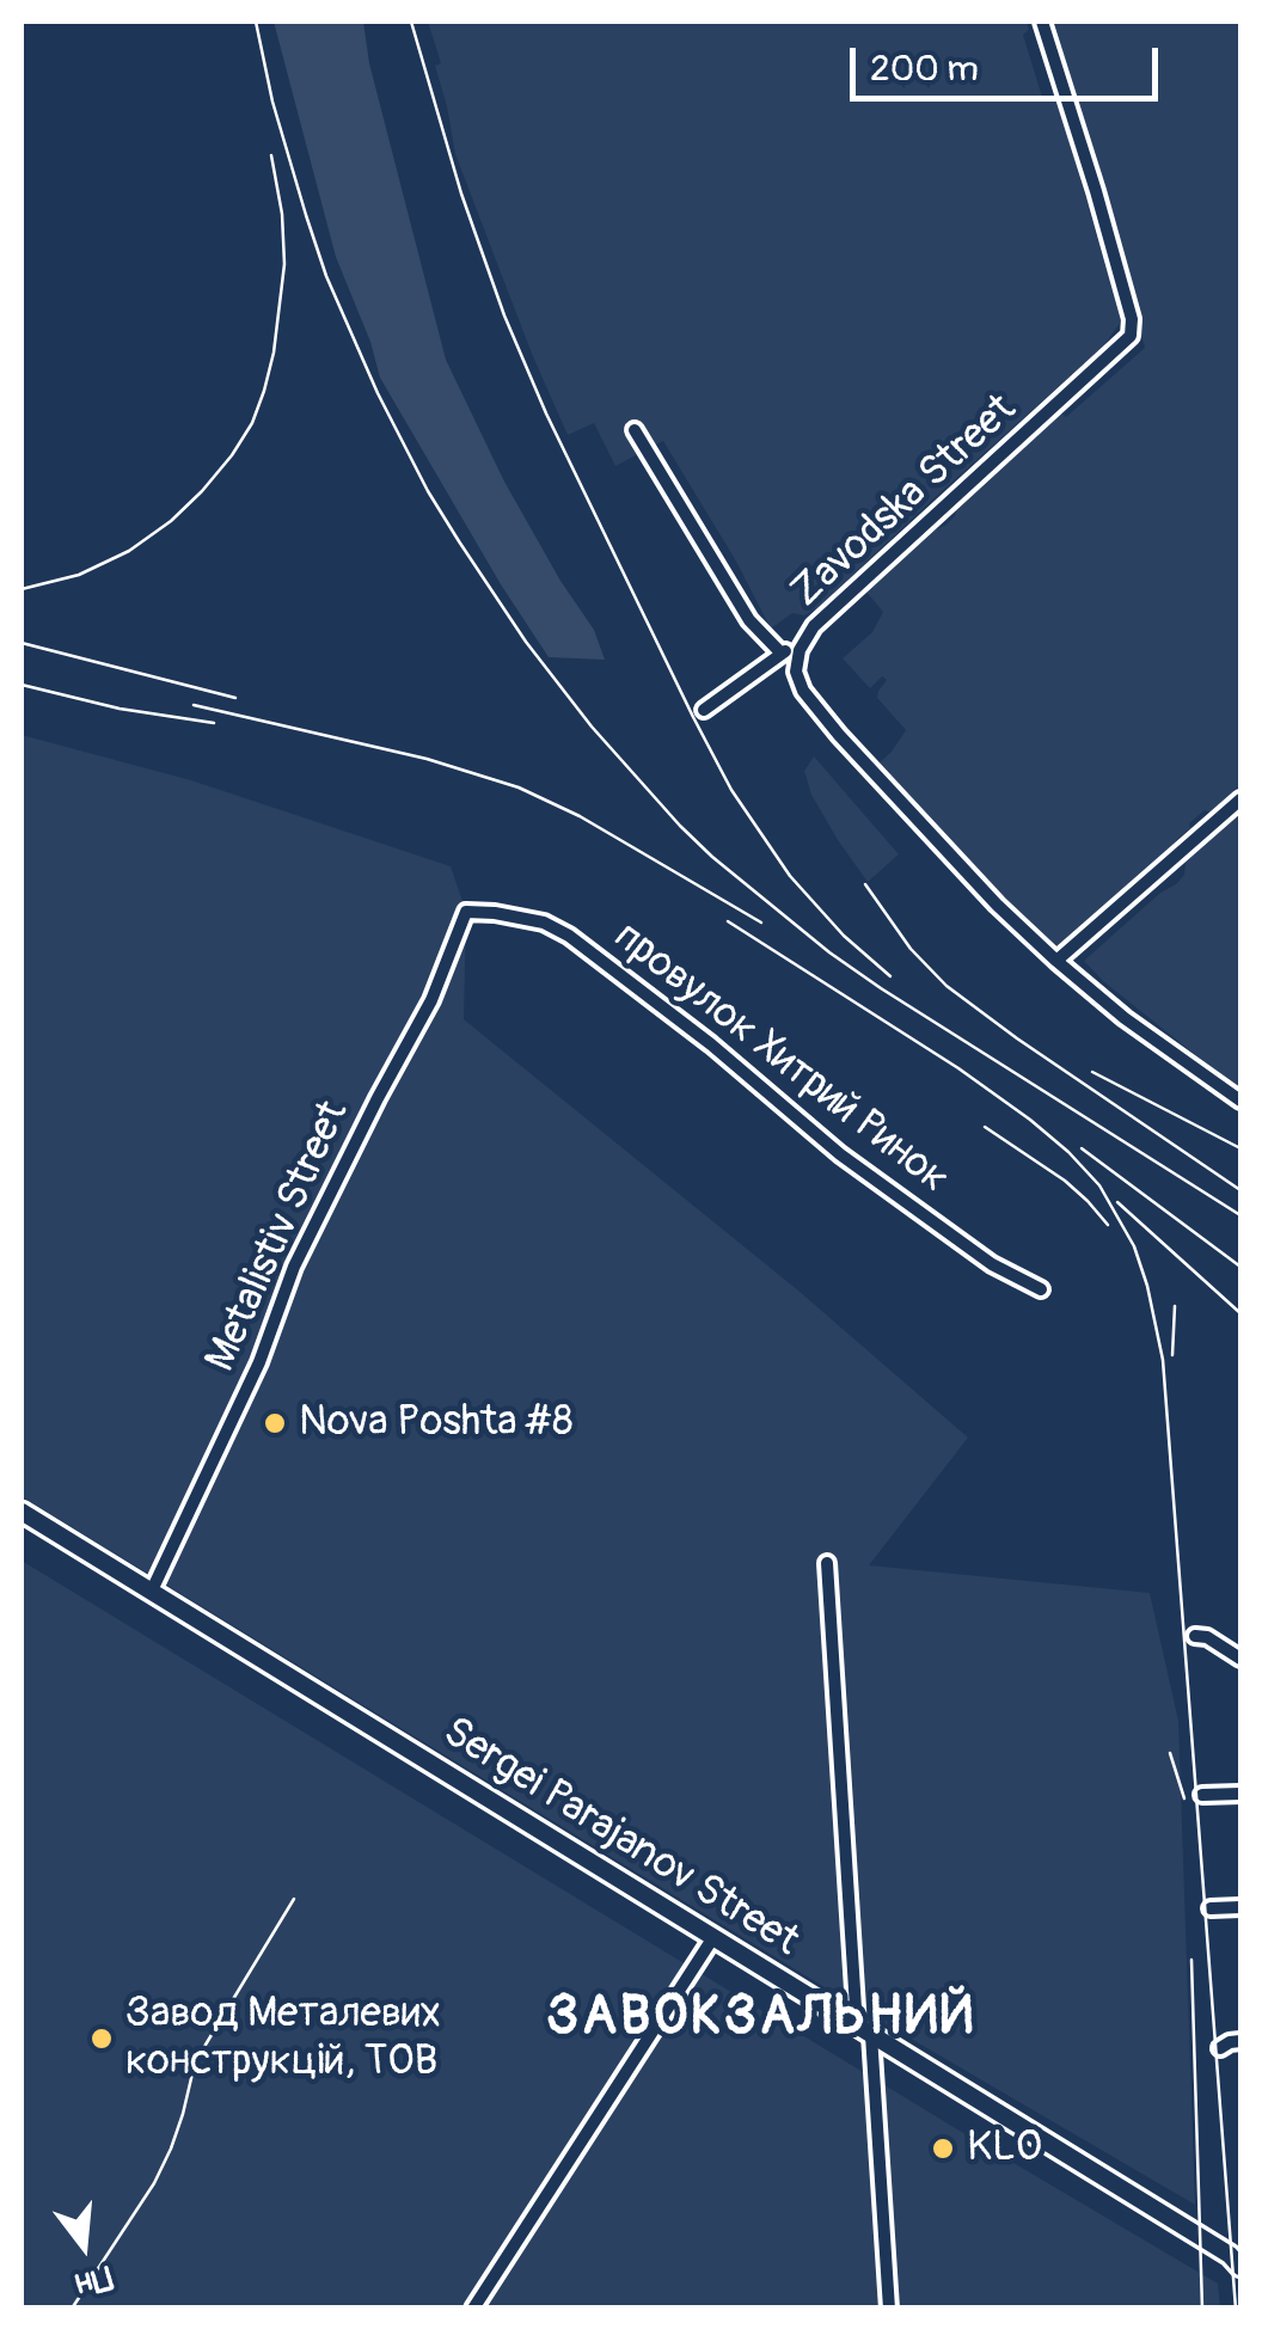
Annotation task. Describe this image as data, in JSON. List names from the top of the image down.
{
  "streets": {
    "main road": ["Sergei Parajanov Street"],
    "street": ["Zavodska Street", "провулок Хитрий Ринок", "Metalistiv Street"]
  },
  "crossings": [
    ["провулок Хитрий Ринок", "Metalistiv Street"],
    ["Metalistiv Street", "Sergei Parajanov Street"]
  ],
  "districts": ["ЗАВОКЗАЛЬНИЙ"],
  "places": ["Nova Poshta #8", "Завод Металевих конструкцій, ТОВ", "KLO"],
  "scale_bar": "200 m",
  "north": "bottom"
}
